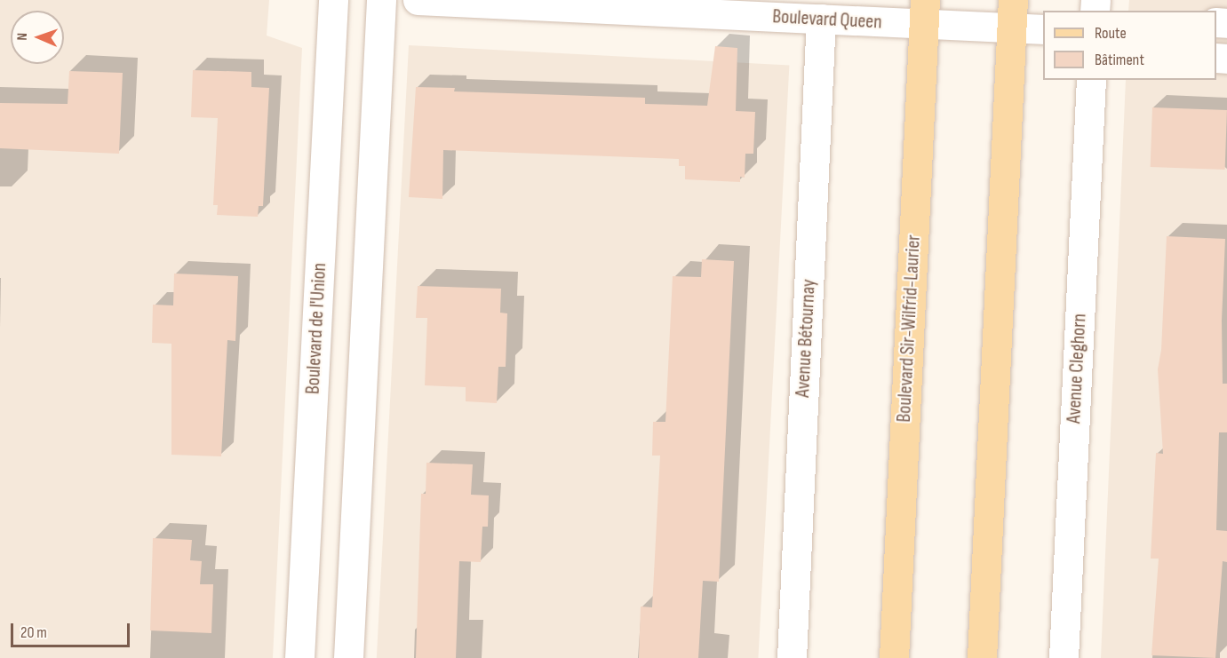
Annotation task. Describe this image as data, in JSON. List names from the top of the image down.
{
  "streets": {
    "main road": ["Boulevard Sir-Wilfrid-Laurier"],
    "street": [
      "Boulevard Queen",
      "Boulevard de l'Union",
      "Avenue Bétournay",
      "Avenue Cleghorn"
    ]
  },
  "crossings": [
    ["Boulevard Queen", "Boulevard Sir-Wilfrid-Laurier"],
    ["Boulevard Queen", "Avenue Bétournay"]
  ],
  "legend": ["Route", "Bâtiment"],
  "scale_bar": "20 m",
  "north": "left"
}
